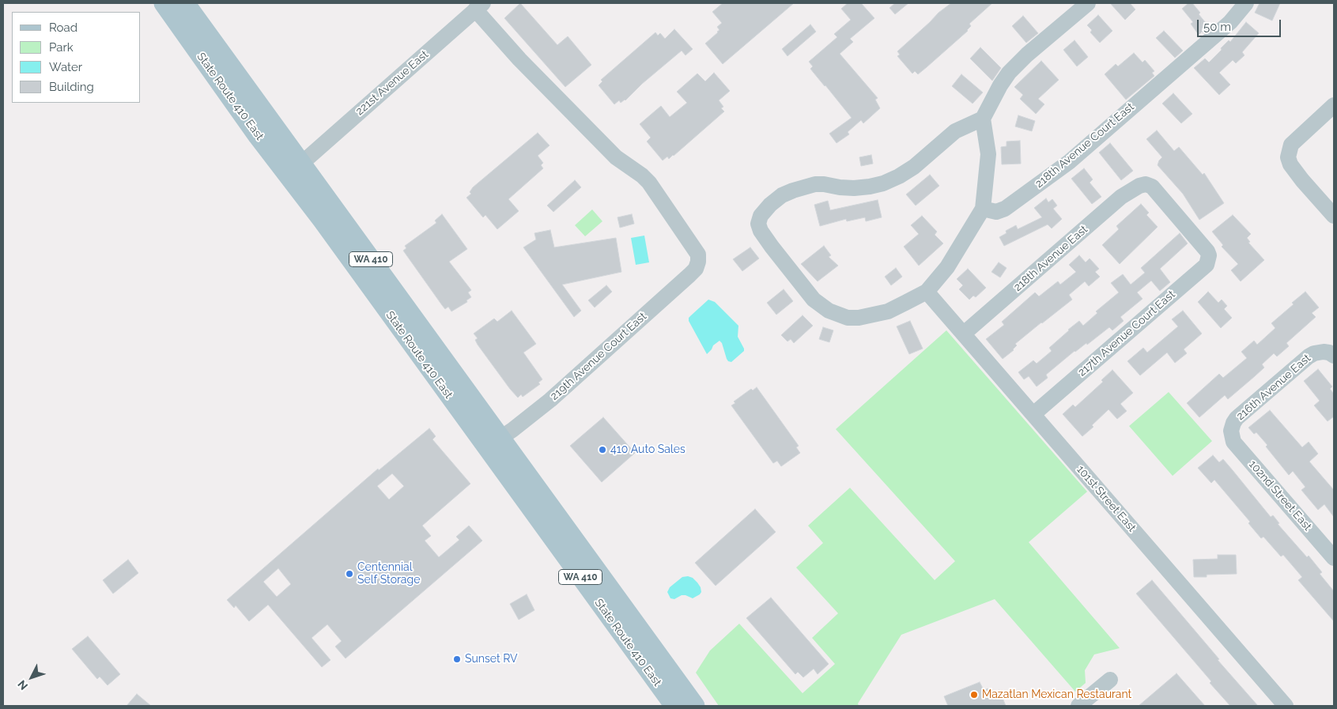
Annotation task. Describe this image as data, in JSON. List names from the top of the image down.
{
  "streets": {
    "main road": ["State Route 410 East", "WA 410"],
    "street": [
      "221st Avenue East",
      "218th Avenue Court East",
      "218th Avenue East",
      "217th Avenue Court East",
      "219th Avenue Court East",
      "216th Avenue East",
      "102nd Street East",
      "101st Street East"
    ]
  },
  "crossings": [
    ["221st Avenue East", "State Route 410 East"],
    ["221st Avenue East", "219th Avenue Court East"],
    ["State Route 410 East", "219th Avenue Court East"],
    ["218th Avenue East", "217th Avenue Court East"],
    ["218th Avenue East", "101st Street East"],
    ["217th Avenue Court East", "101st Street East"],
    ["216th Avenue East", "102nd Street East"]
  ],
  "places": [
    "410 Auto Sales",
    "Centennial Self Storage",
    "Sunset RV",
    "Mazatlan Mexican Restaurant"
  ],
  "legend": [
    "Road",
    "Park",
    "Water",
    "Building"
  ],
  "scale_bar": "50 m",
  "north": "bottom left"
}
